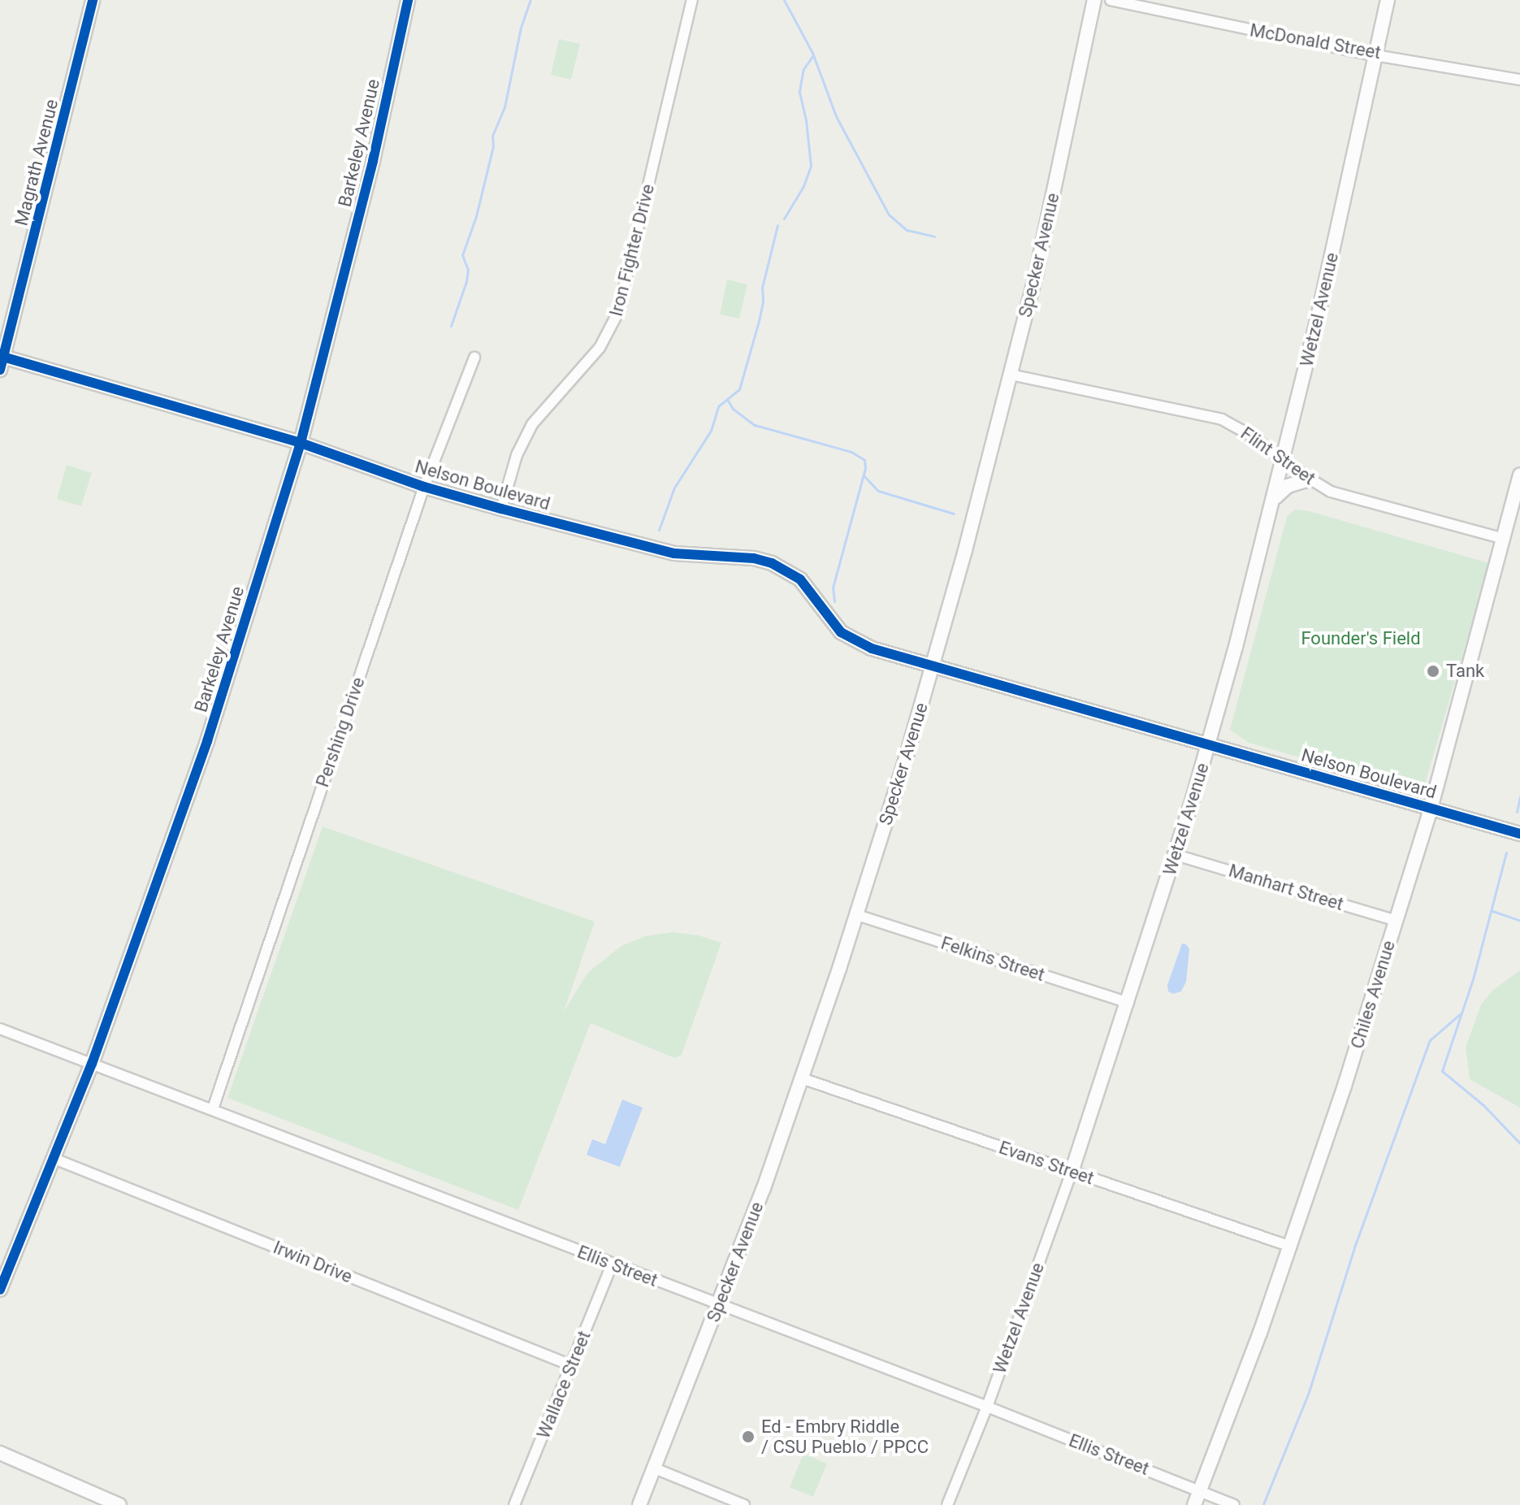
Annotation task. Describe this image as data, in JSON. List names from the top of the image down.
{
  "streets": {
    "street": [
      "McDonald Street",
      "Barkeley Avenue",
      "Magrath Avenue",
      "Iron Fighter Drive",
      "Specker Avenue",
      "Wetzel Avenue",
      "Flint Street",
      "Nelson Boulevard",
      "Pershing Drive",
      "Manhart Street",
      "Felkins Street",
      "Chiles Avenue",
      "Evans Street",
      "Irwin Drive",
      "Ellis Street",
      "Wallace Street"
    ]
  },
  "crossings": [
    ["McDonald Street", "Wetzel Avenue"],
    ["Barkeley Avenue", "Nelson Boulevard"],
    ["Barkeley Avenue", "Irwin Drive"],
    ["Barkeley Avenue", "Ellis Street"],
    ["Magrath Avenue", "Nelson Boulevard"],
    ["Iron Fighter Drive", "Nelson Boulevard"],
    ["Specker Avenue", "Flint Street"],
    ["Specker Avenue", "Nelson Boulevard"],
    ["Specker Avenue", "Felkins Street"],
    ["Specker Avenue", "Evans Street"],
    ["Specker Avenue", "Ellis Street"],
    ["Wetzel Avenue", "Flint Street"],
    ["Wetzel Avenue", "Nelson Boulevard"],
    ["Wetzel Avenue", "Manhart Street"],
    ["Wetzel Avenue", "Felkins Street"],
    ["Wetzel Avenue", "Evans Street"],
    ["Wetzel Avenue", "Ellis Street"],
    ["Flint Street", "Chiles Avenue"],
    ["Nelson Boulevard", "Pershing Drive"],
    ["Nelson Boulevard", "Chiles Avenue"],
    ["Pershing Drive", "Ellis Street"],
    ["Manhart Street", "Chiles Avenue"],
    ["Chiles Avenue", "Evans Street"],
    ["Chiles Avenue", "Ellis Street"],
    ["Irwin Drive", "Wallace Street"],
    ["Ellis Street", "Wallace Street"]
  ],
  "parks": ["Founder's Field"],
  "places": ["Tank", "Ed - Embry Riddle / CSU Pueblo / PPCC"]
}
